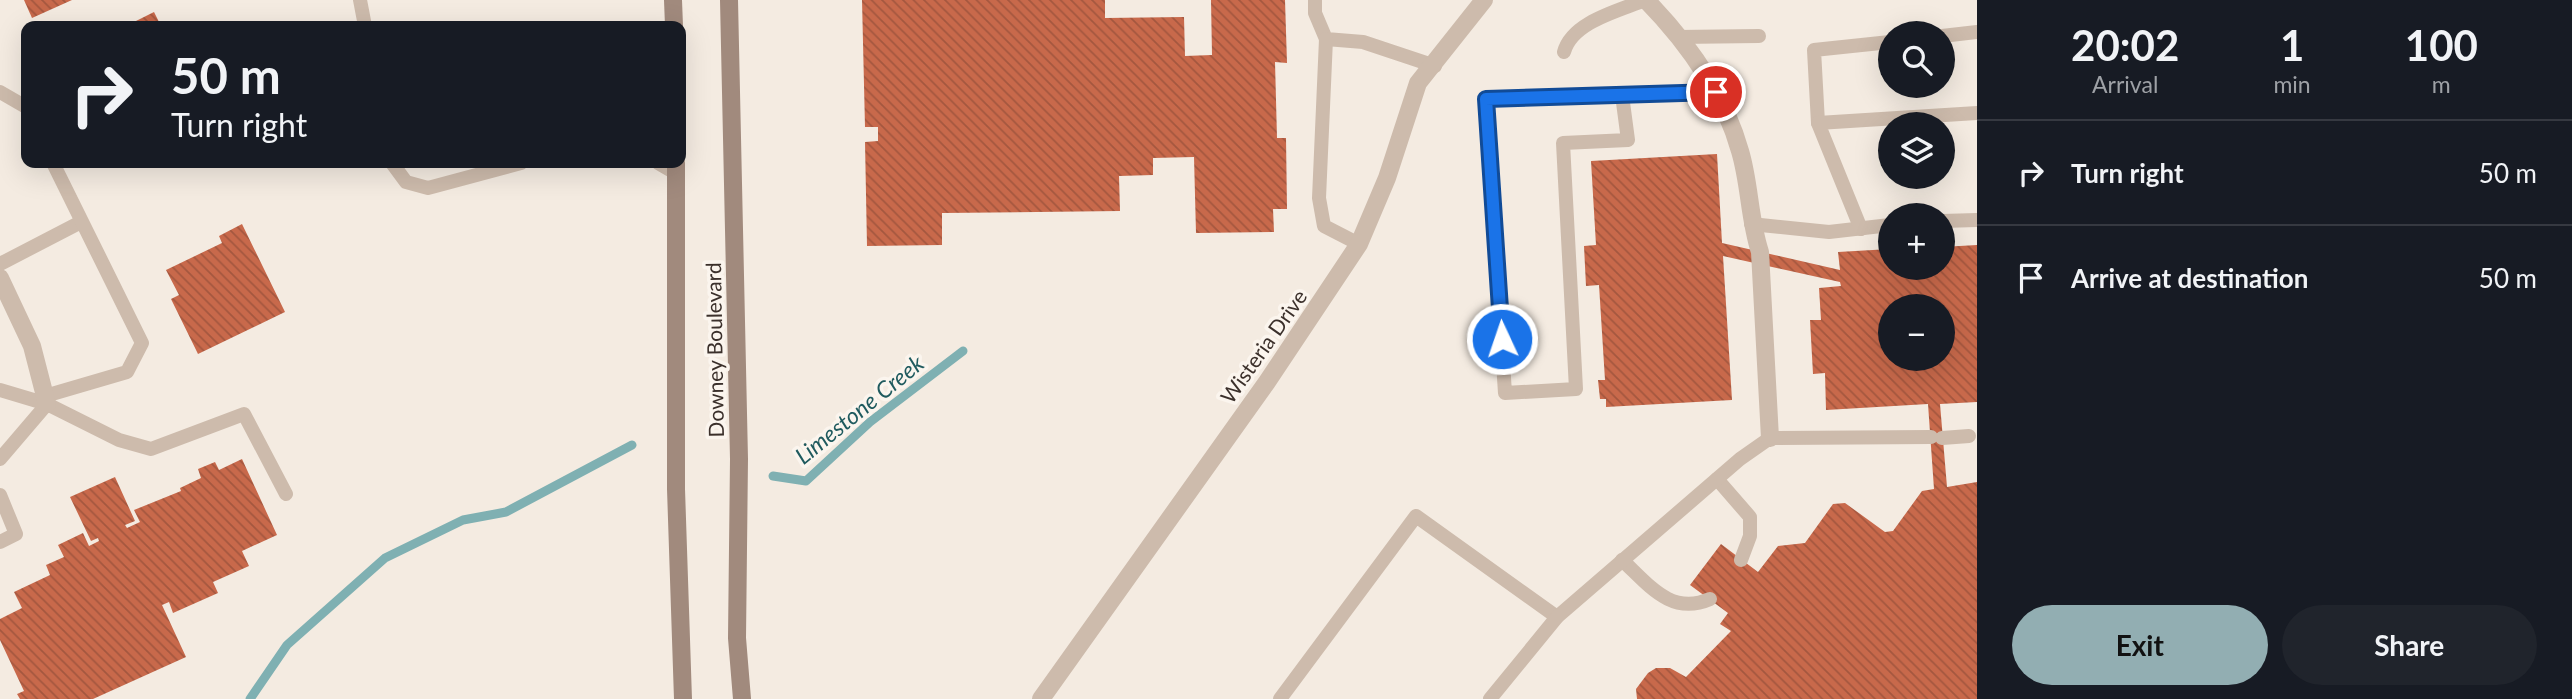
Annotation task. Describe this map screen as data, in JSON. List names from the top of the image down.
{
  "streets": {
    "main road": ["Downey Boulevard"],
    "street": ["Wisteria Drive"]
  },
  "water": ["Limestone Creek"],
  "page": {
    "eta": [
      "20:02",
      "Arrival",
      "1",
      "min",
      "100",
      "m"
    ],
    "map_buttons": ["+", "−"],
    "turn": ["50 m", "Turn right"],
    "list": [
      {
        "name": "Turn right",
        "value": "50 m"
      },
      {
        "name": "Arrive at destination",
        "value": "50 m"
      }
    ],
    "buttons": ["Exit", "Share"]
  }
}
